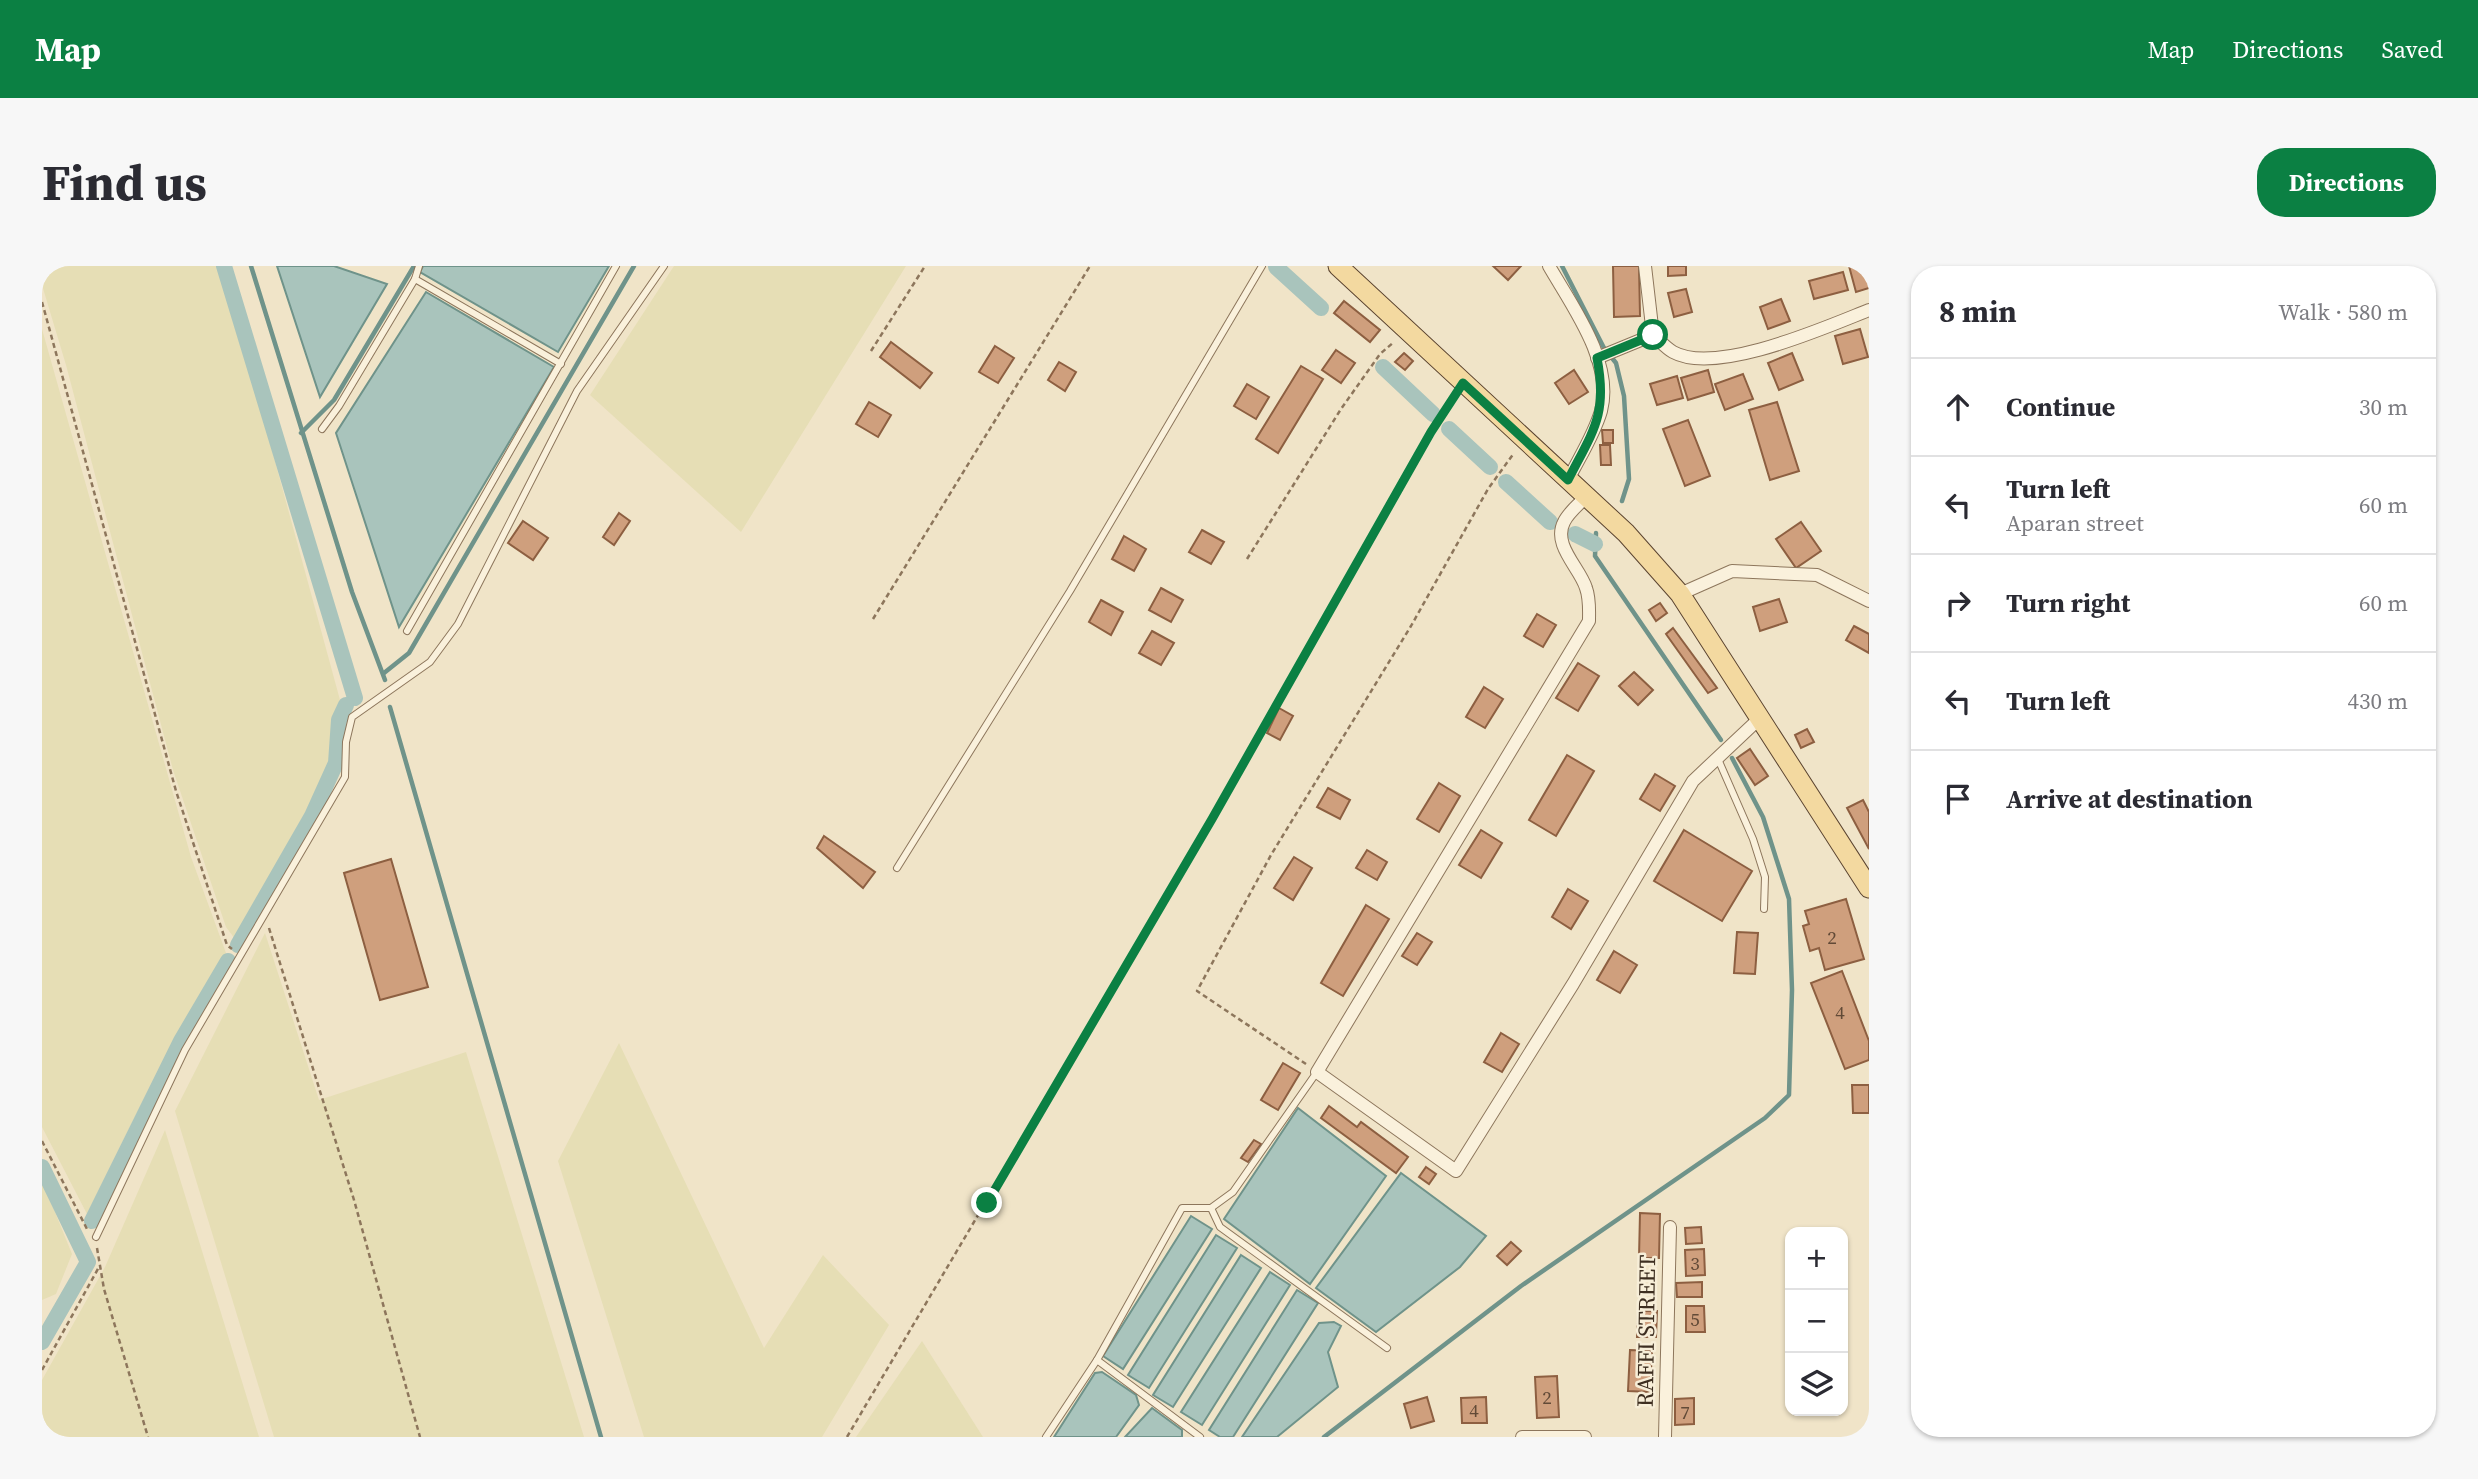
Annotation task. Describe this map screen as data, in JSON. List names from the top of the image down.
{
  "streets": {
    "street": ["RAFFI STREET"]
  },
  "house_numbers": [
    "2",
    "4",
    "3",
    "5",
    "2",
    "4",
    "7"
  ],
  "page": {
    "header": "Map",
    "nav": ["Map", "Directions", "Saved"],
    "buttons": "Directions",
    "title": "Find us",
    "heading": ["8 min", "Walk · 580 m"],
    "list": [
      ["Continue", "30 m"],
      ["Turn left", "Aparan street", "60 m"],
      ["Turn right", "60 m"],
      ["Turn left", "430 m"],
      "Arrive at destination"
    ],
    "map_buttons": ["+", "−"]
  }
}
